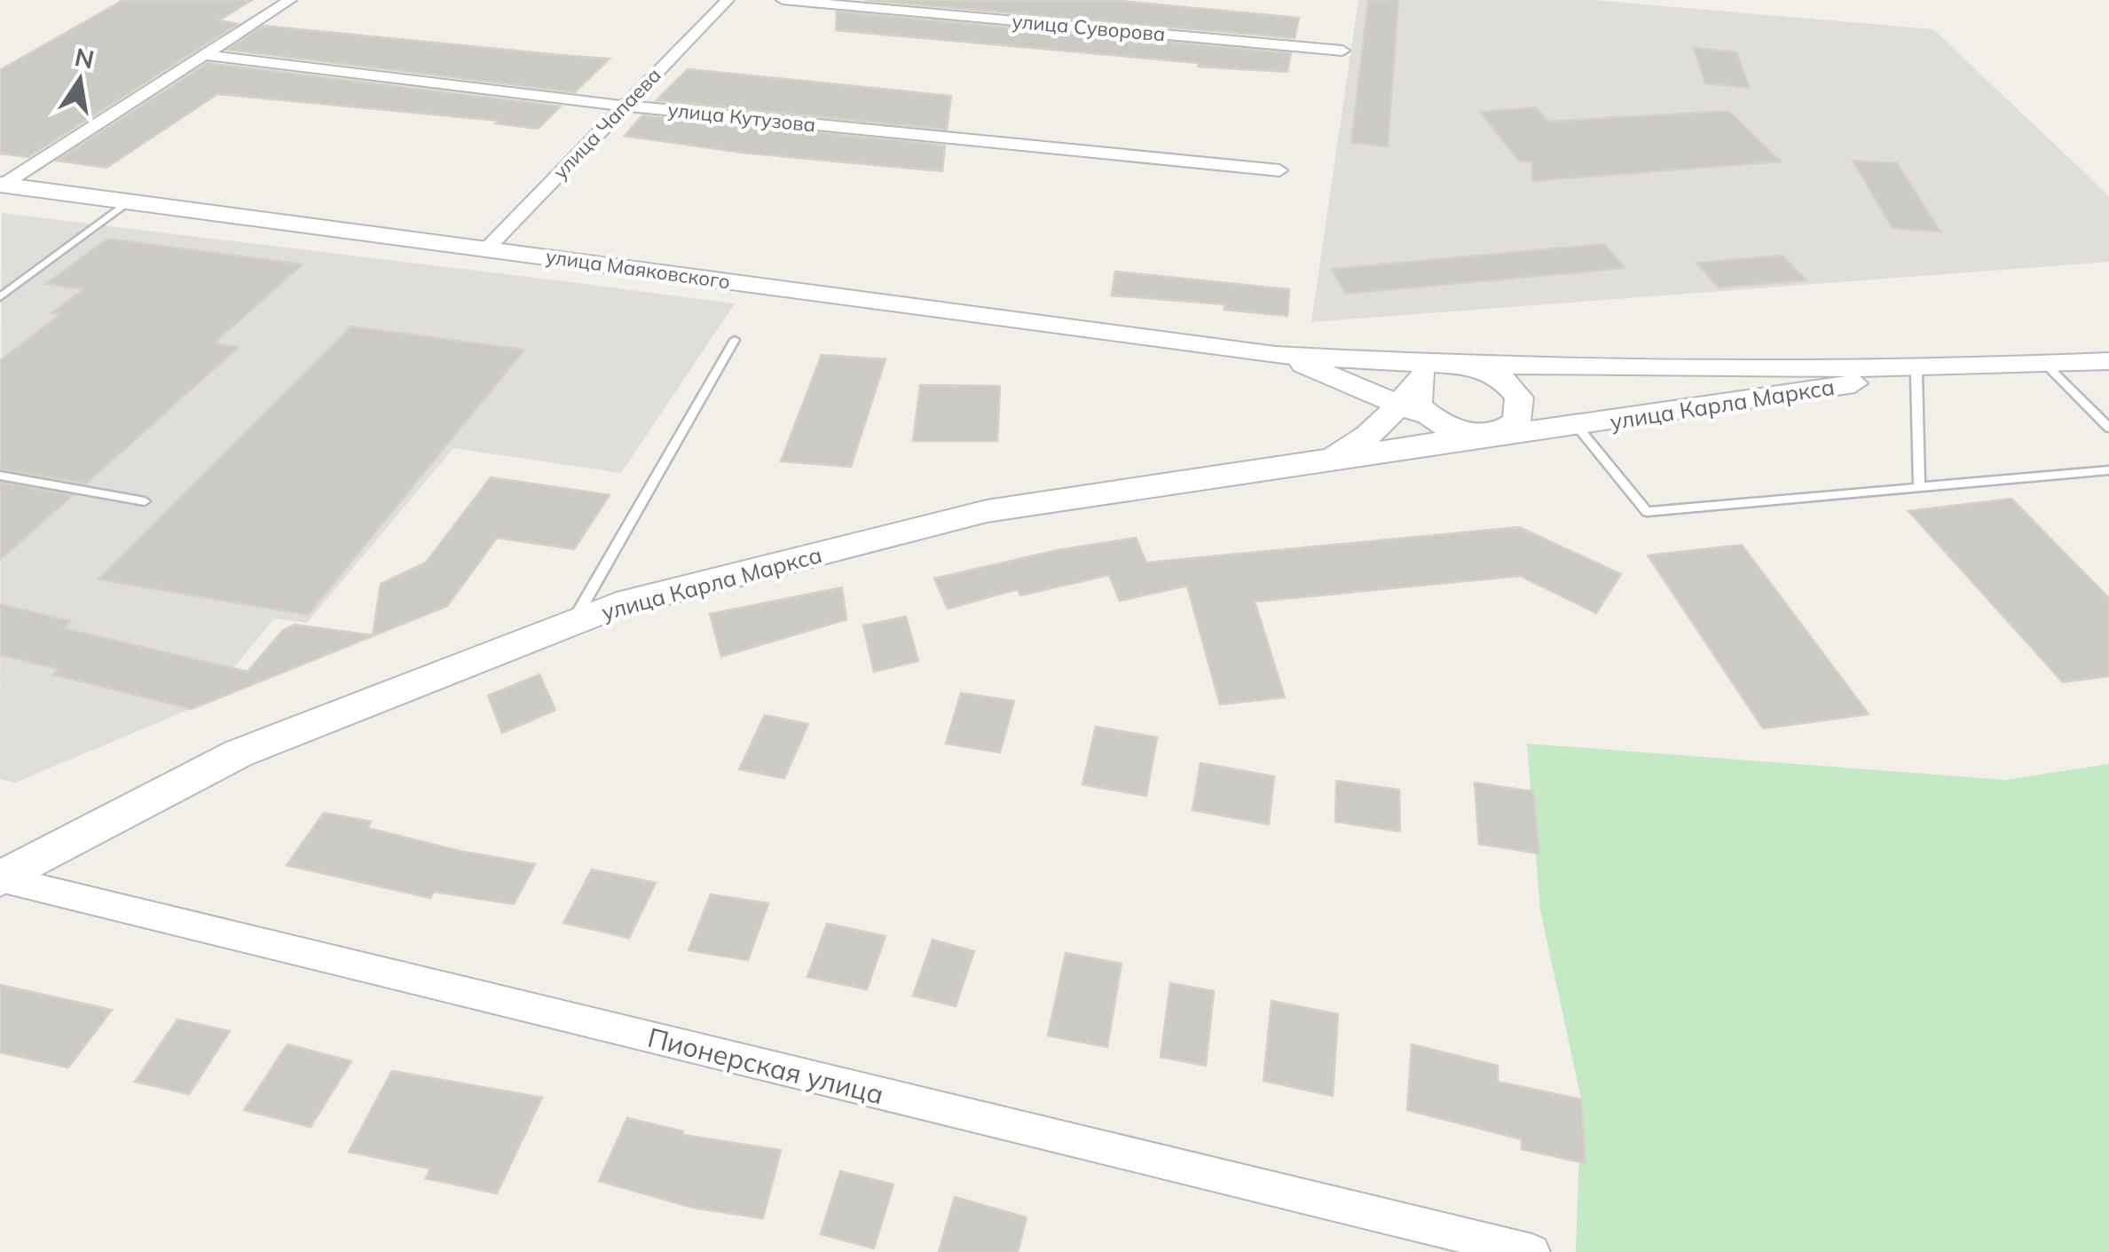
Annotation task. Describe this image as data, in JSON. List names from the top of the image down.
{
  "streets": {
    "main road": ["улица Маяковского", "улица Карла Маркса"],
    "street": [
      "улица Суворова",
      "улица Кутузова",
      "улица Чапаева",
      "Пионерская улица"
    ]
  },
  "crossings": [
    ["улица Кутузова", "улица Чапаева"],
    ["улица Чапаева", "улица Маяковского"],
    ["улица Маяковского", "улица Карла Маркса"],
    ["улица Карла Маркса", "Пионерская улица"]
  ],
  "north": "top"
}
